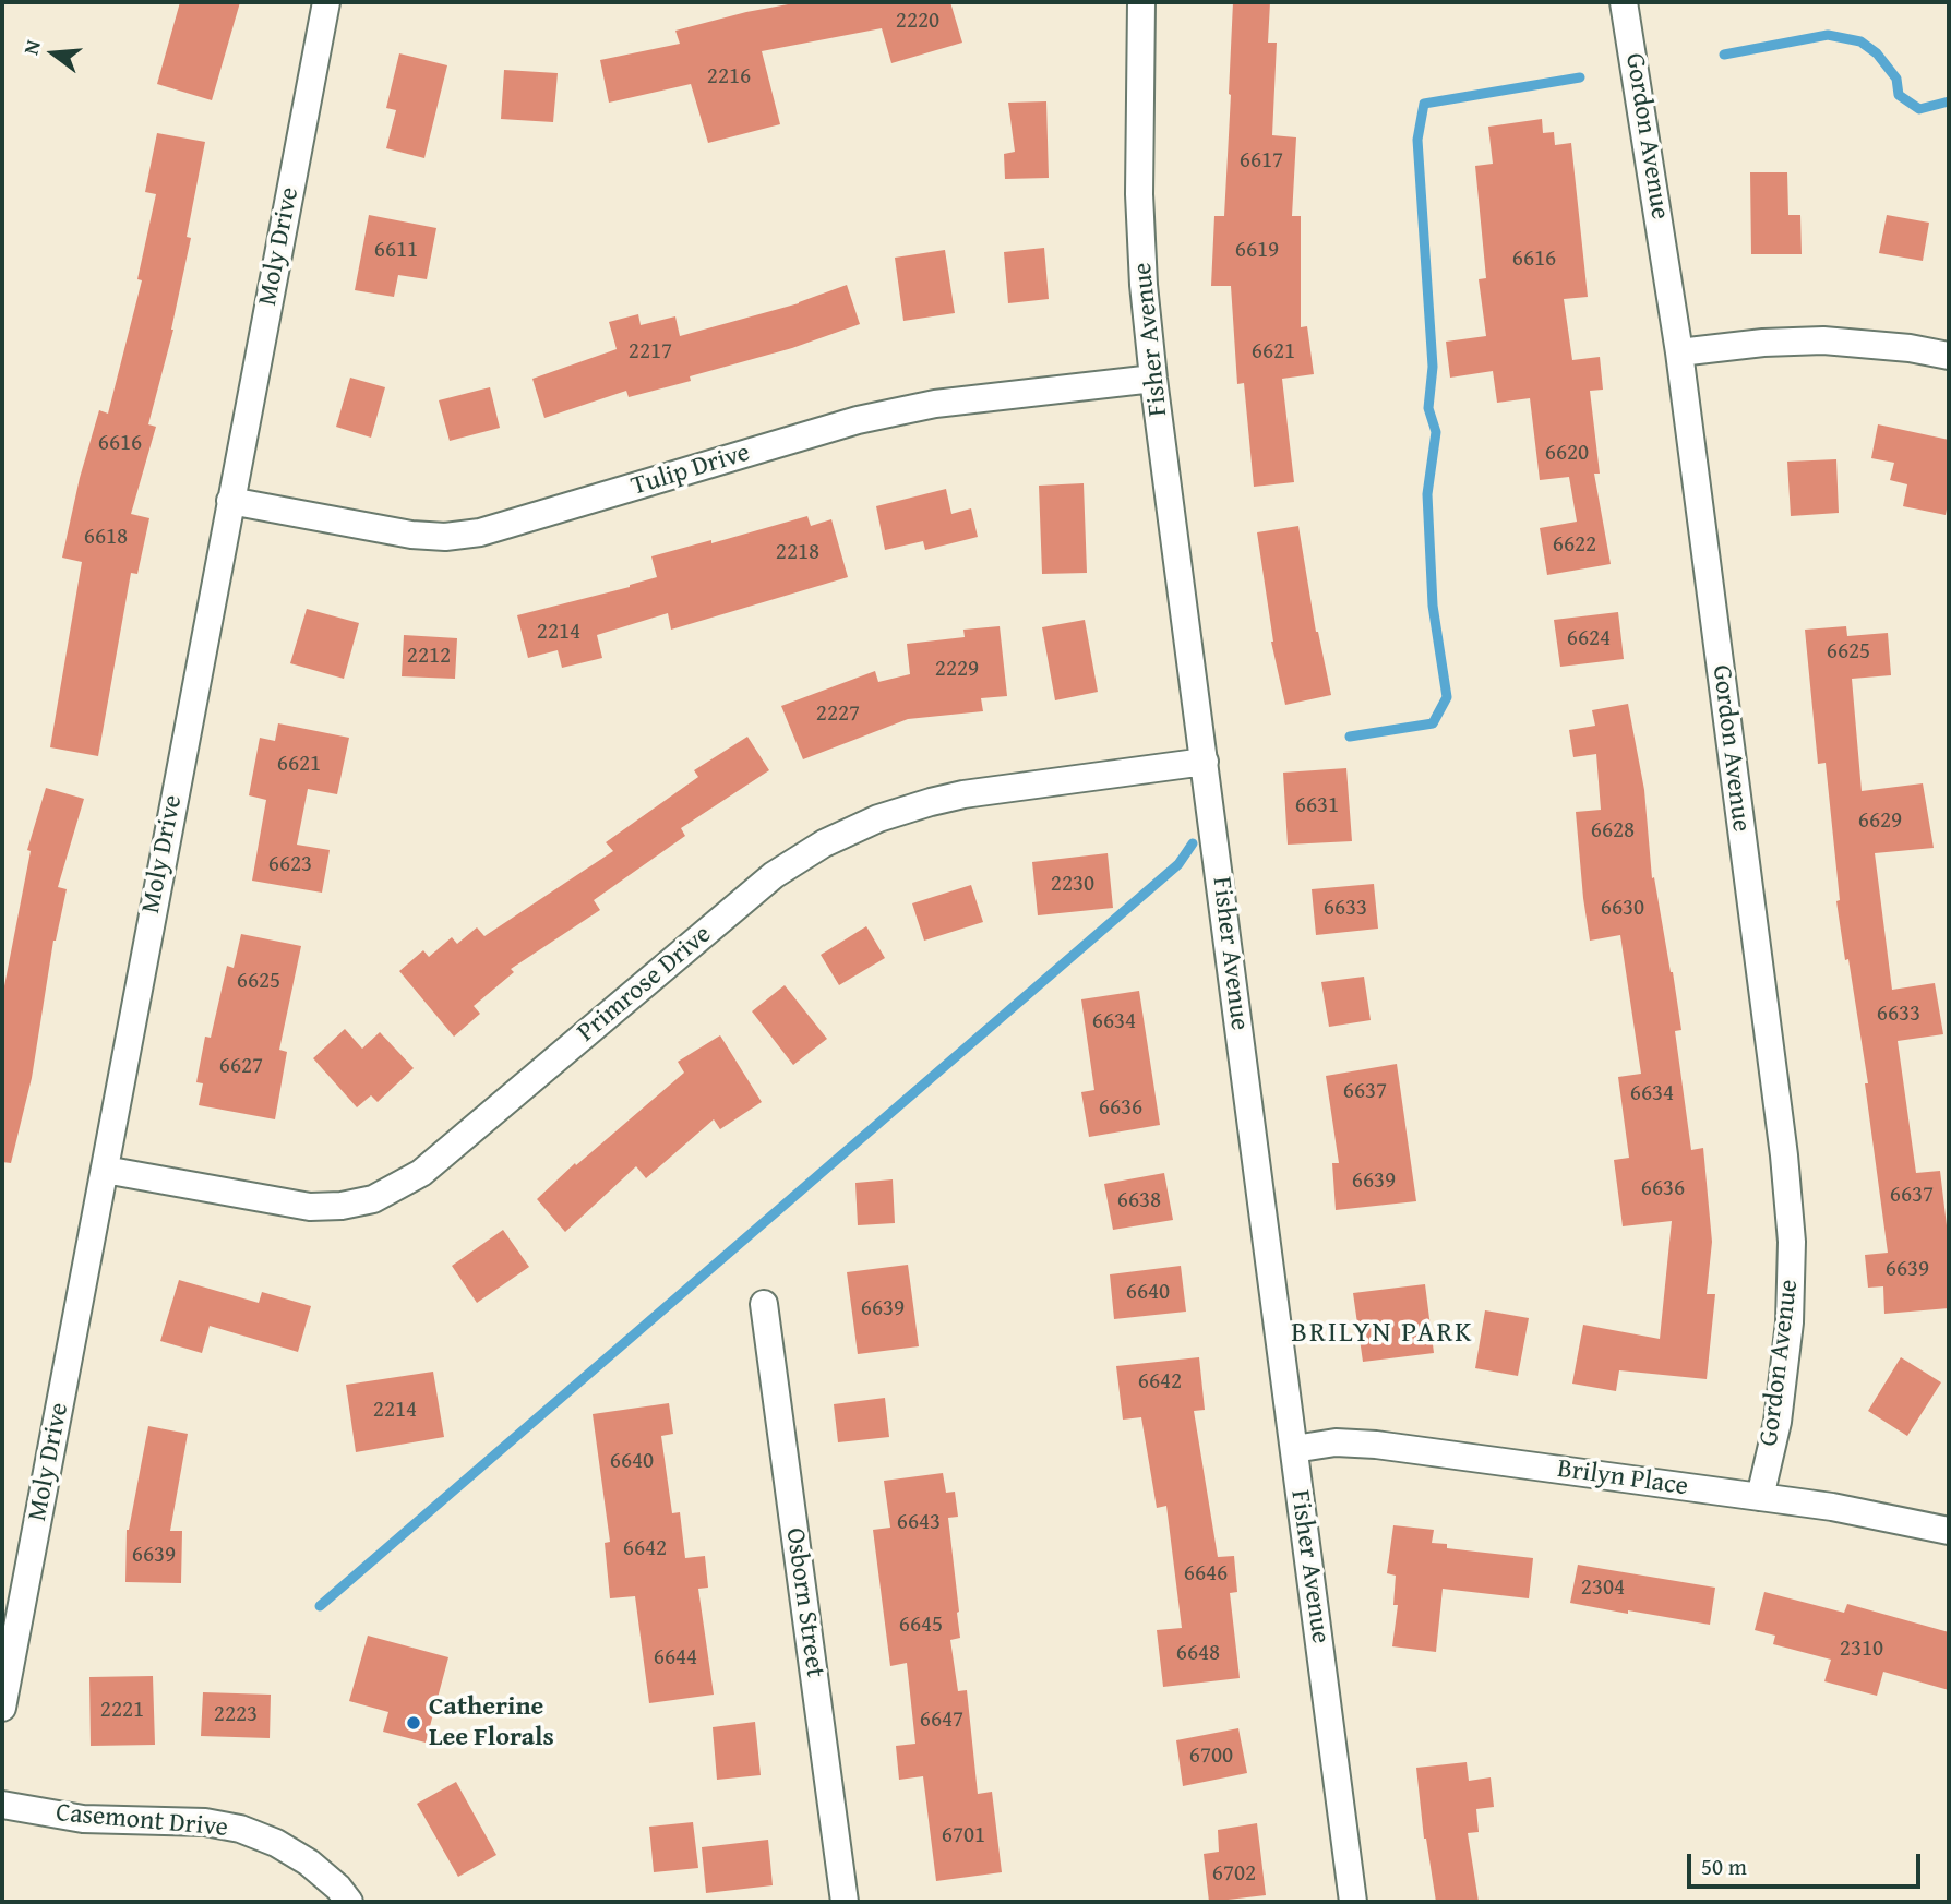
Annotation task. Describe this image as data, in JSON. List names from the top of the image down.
{
  "streets": {
    "street": [
      "Gordon Avenue",
      "Moly Drive",
      "Fisher Avenue",
      "Tulip Drive",
      "Primrose Drive",
      "Brilyn Place",
      "Osborn Street",
      "Casemont Drive"
    ]
  },
  "crossings": [
    ["Gordon Avenue", "Brilyn Place"],
    ["Moly Drive", "Tulip Drive"],
    ["Moly Drive", "Primrose Drive"],
    ["Fisher Avenue", "Tulip Drive"],
    ["Fisher Avenue", "Primrose Drive"],
    ["Fisher Avenue", "Brilyn Place"]
  ],
  "districts": ["BRILYN PARK"],
  "places": ["Catherine Lee Florals"],
  "house_numbers": [
    "2220",
    "2216",
    "6617",
    "6611",
    "6619",
    "6616",
    "2217",
    "6621",
    "6616",
    "6620",
    "6618",
    "6622",
    "2218",
    "2214",
    "6624",
    "6625",
    "2212",
    "2229",
    "2227",
    "6621",
    "6631",
    "6629",
    "6628",
    "6623",
    "2230",
    "6633",
    "6630",
    "6625",
    "6633",
    "6634",
    "6627",
    "6637",
    "6634",
    "6636",
    "6639",
    "6636",
    "6637",
    "6638",
    "6639",
    "6640",
    "6639",
    "6642",
    "2214",
    "6640",
    "6643",
    "6642",
    "6639",
    "6646",
    "2304",
    "6645",
    "2310",
    "6648",
    "6644",
    "2221",
    "2223",
    "6647",
    "6700",
    "6701",
    "6702"
  ],
  "scale_bar": "50 m",
  "north": "left"
}
